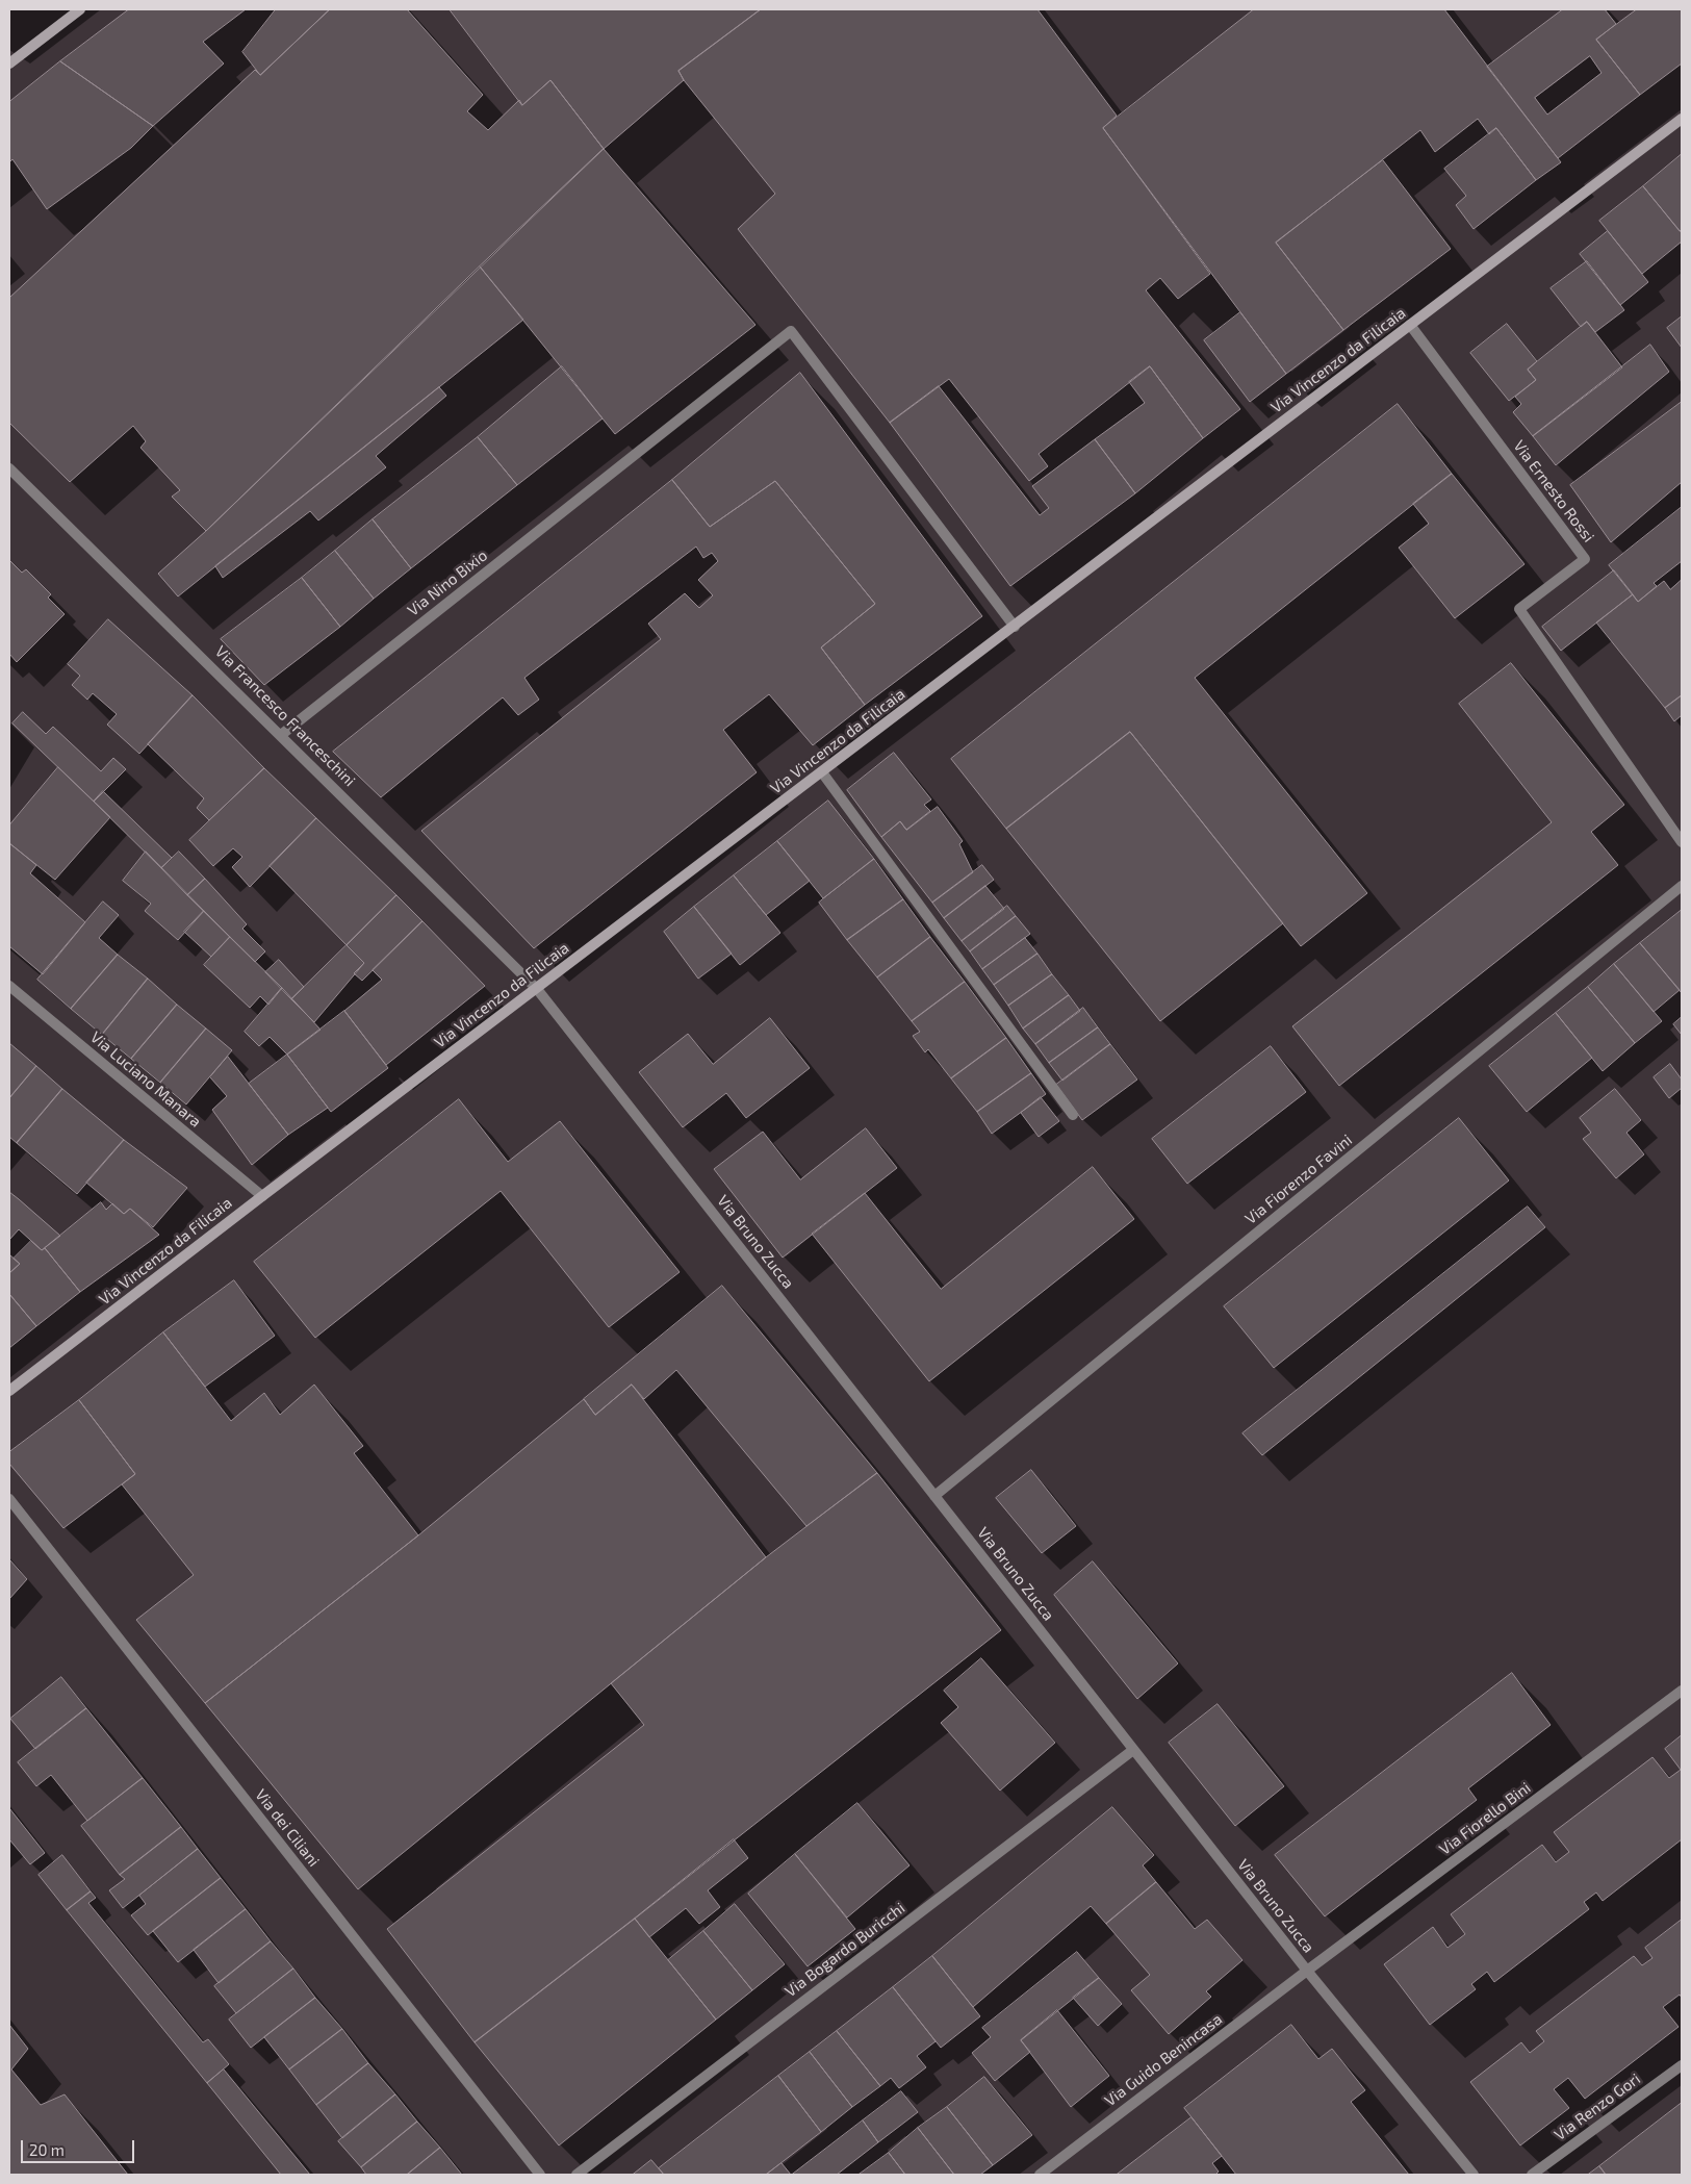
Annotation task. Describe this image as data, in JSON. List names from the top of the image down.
{
  "streets": {
    "street": [
      "Via Vincenzo da Filicaia",
      "Via Ernesto Rossi",
      "Via Nino Bixio",
      "Via Francesco Franceschini",
      "Via Luciano Manara",
      "Via Fiorenzo Favini",
      "Via Bruno Zucca",
      "Via Fiorello Bini",
      "Via dei Ciliani",
      "Via Bogardo Buricchi",
      "Via Guido Benincasa",
      "Via Renzo Gori"
    ]
  },
  "crossings": [
    ["Via Vincenzo da Filicaia", "Via Ernesto Rossi"],
    ["Via Vincenzo da Filicaia", "Via Nino Bixio"],
    ["Via Vincenzo da Filicaia", "Via Francesco Franceschini"],
    ["Via Vincenzo da Filicaia", "Via Luciano Manara"],
    ["Via Vincenzo da Filicaia", "Via Bruno Zucca"],
    ["Via Nino Bixio", "Via Francesco Franceschini"],
    ["Via Francesco Franceschini", "Via Bruno Zucca"],
    ["Via Fiorenzo Favini", "Via Bruno Zucca"],
    ["Via Bruno Zucca", "Via Fiorello Bini"],
    ["Via Bruno Zucca", "Via Bogardo Buricchi"],
    ["Via Bruno Zucca", "Via Guido Benincasa"],
    ["Via Fiorello Bini", "Via Guido Benincasa"]
  ],
  "scale_bar": "20 m"
}
